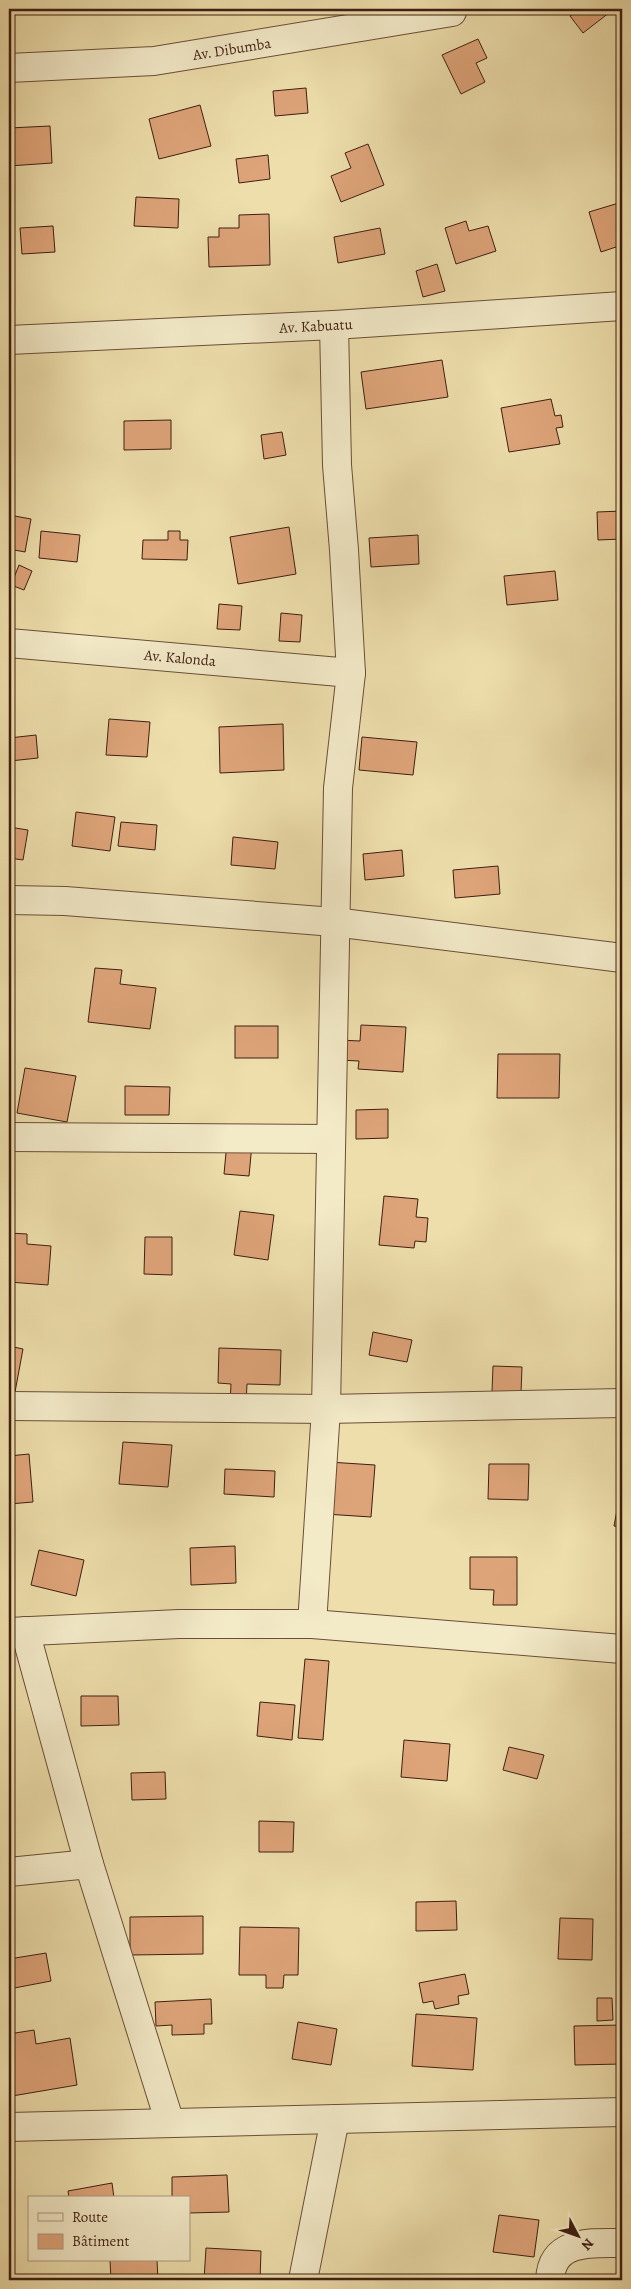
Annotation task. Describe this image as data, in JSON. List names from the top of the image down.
{
  "streets": {
    "street": ["Av. Dibumba", "Av. Kabuatu", "Av. Kalonda"]
  },
  "legend": ["Route", "Bâtiment"],
  "north": "bottom right"
}
